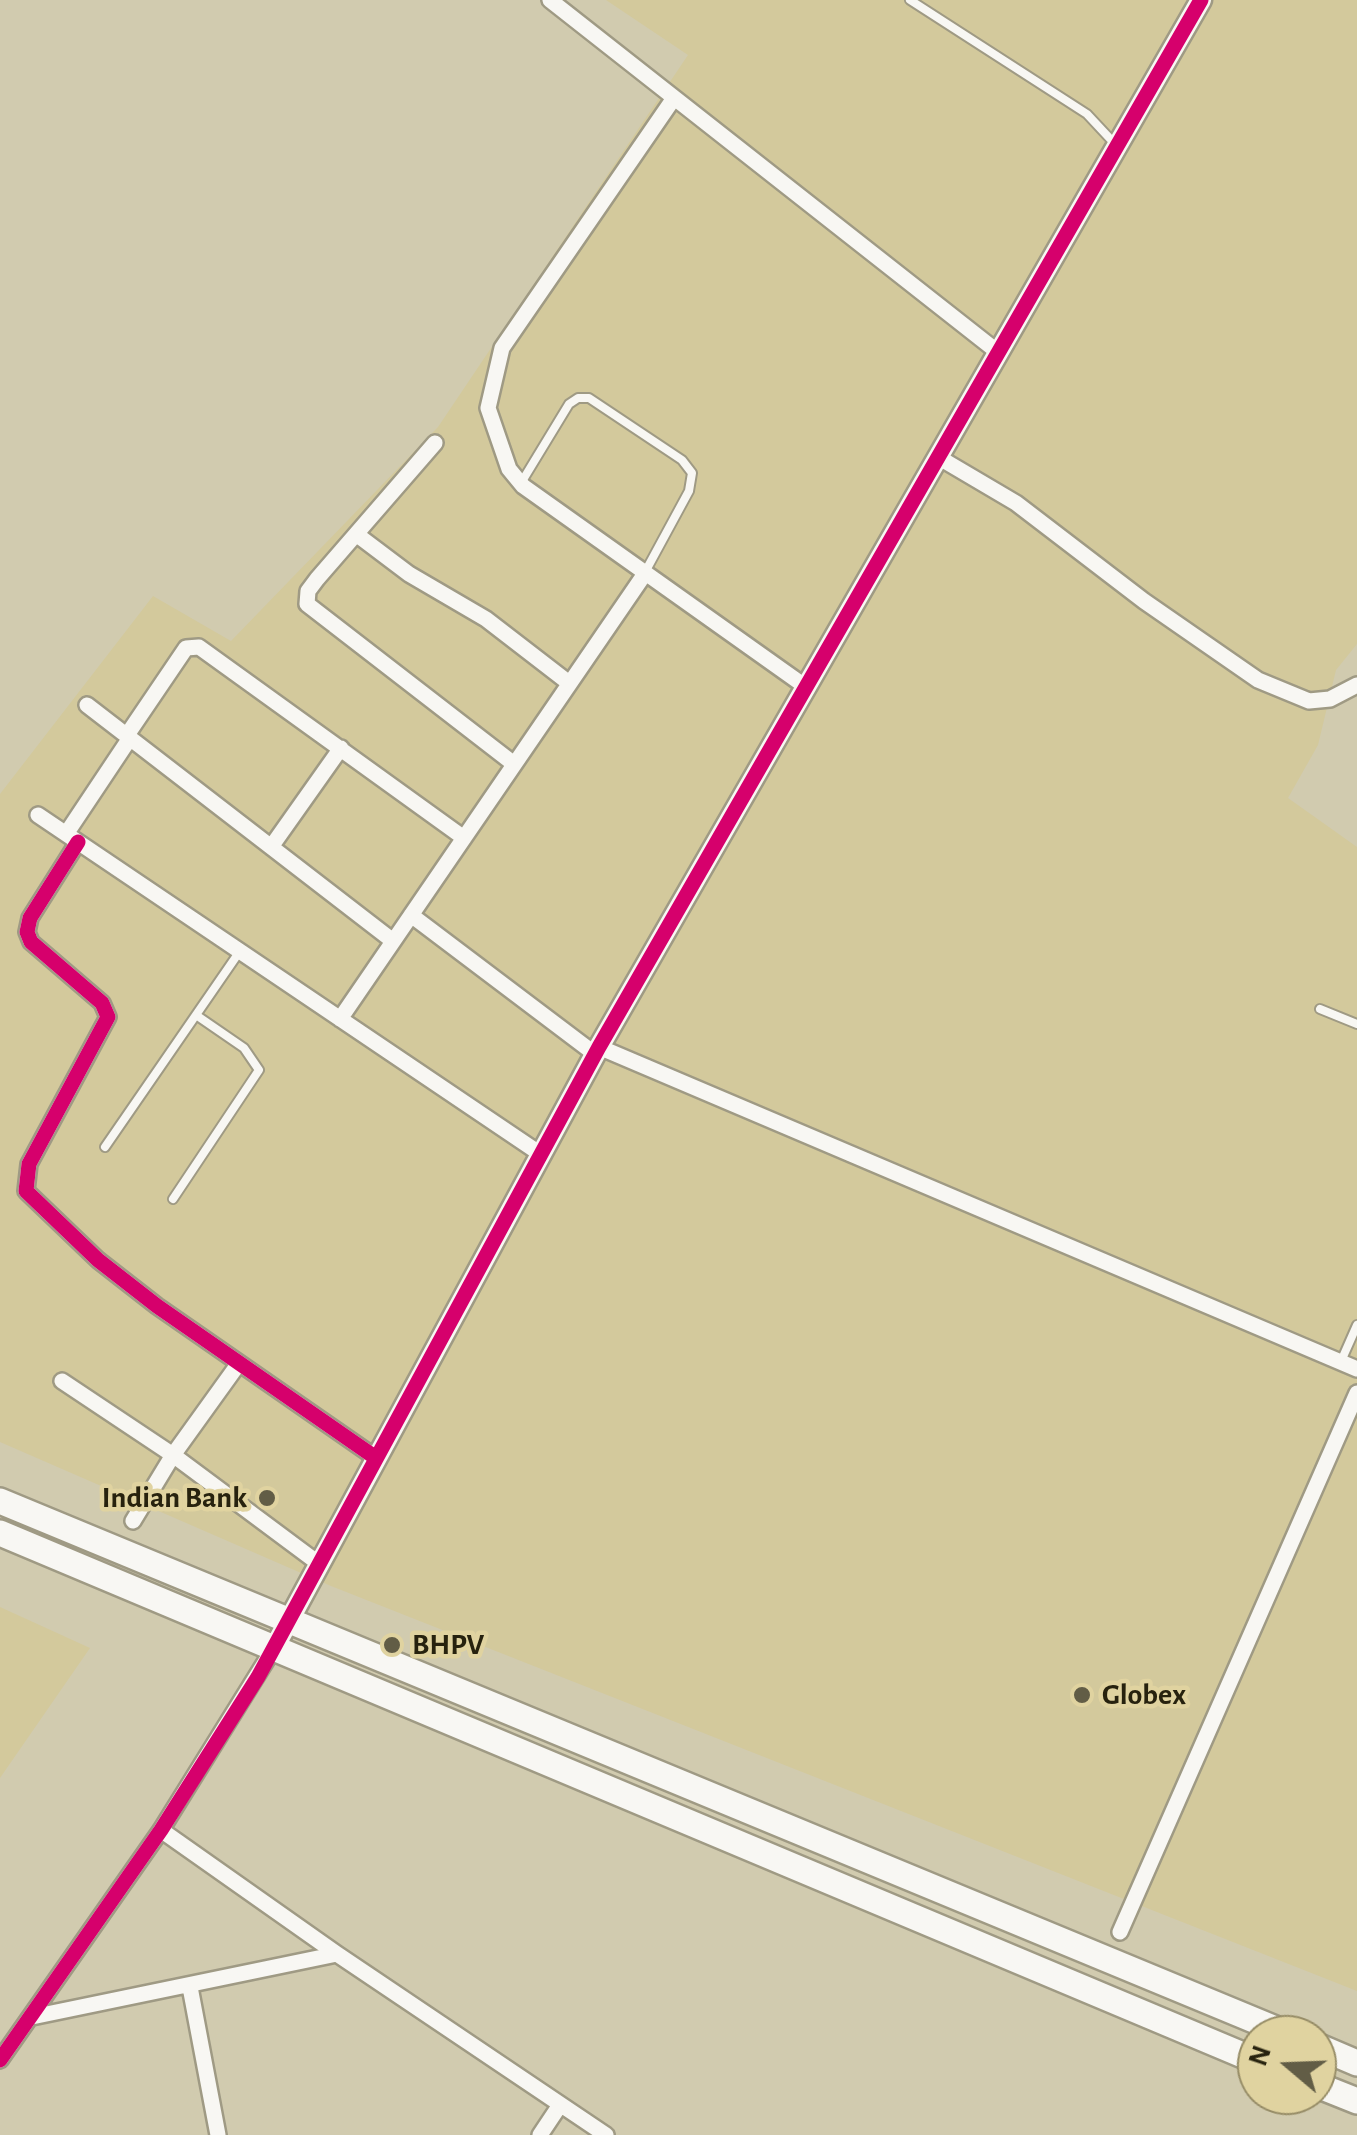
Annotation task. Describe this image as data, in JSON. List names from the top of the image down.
{
  "places": ["Indian Bank", "BHPV", "Globex"],
  "north": "left"
}
